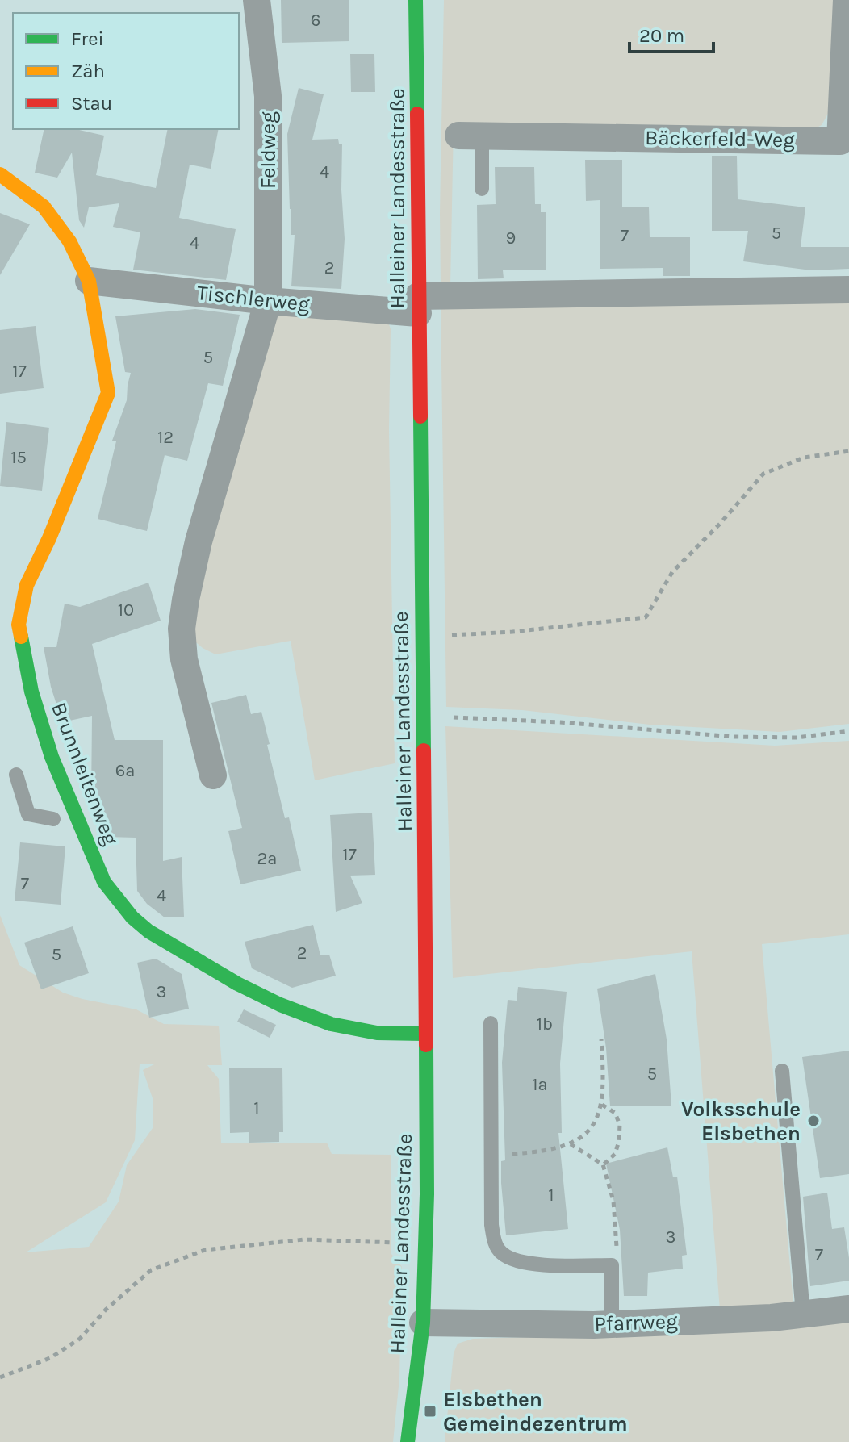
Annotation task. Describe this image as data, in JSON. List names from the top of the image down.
{
  "streets": {
    "main road": ["Halleiner Landesstraße", "Brunnleitenweg"],
    "street": [
      "Bäckerfeld-Weg",
      "Feldweg",
      "Tischlerweg",
      "Pfarrweg"
    ]
  },
  "crossings": [
    ["Feldweg", "Tischlerweg"],
    ["Halleiner Landesstraße", "Tischlerweg"],
    ["Halleiner Landesstraße", "Brunnleitenweg"],
    ["Halleiner Landesstraße", "Pfarrweg"],
    ["Tischlerweg", "Brunnleitenweg"]
  ],
  "places": {
    "other": ["Volksschule Elsbethen"],
    "transit": ["Elsbethen Gemeindezentrum"]
  },
  "house_numbers": [
    "6",
    "4",
    "5",
    "7",
    "9",
    "4",
    "2",
    "5",
    "17",
    "12",
    "15",
    "10",
    "6a",
    "17",
    "2a",
    "7",
    "4",
    "2",
    "5",
    "3",
    "1b",
    "5",
    "1a",
    "1",
    "1",
    "3",
    "7"
  ],
  "legend": ["Frei", "Zäh", "Stau"],
  "scale_bar": "20 m"
}
